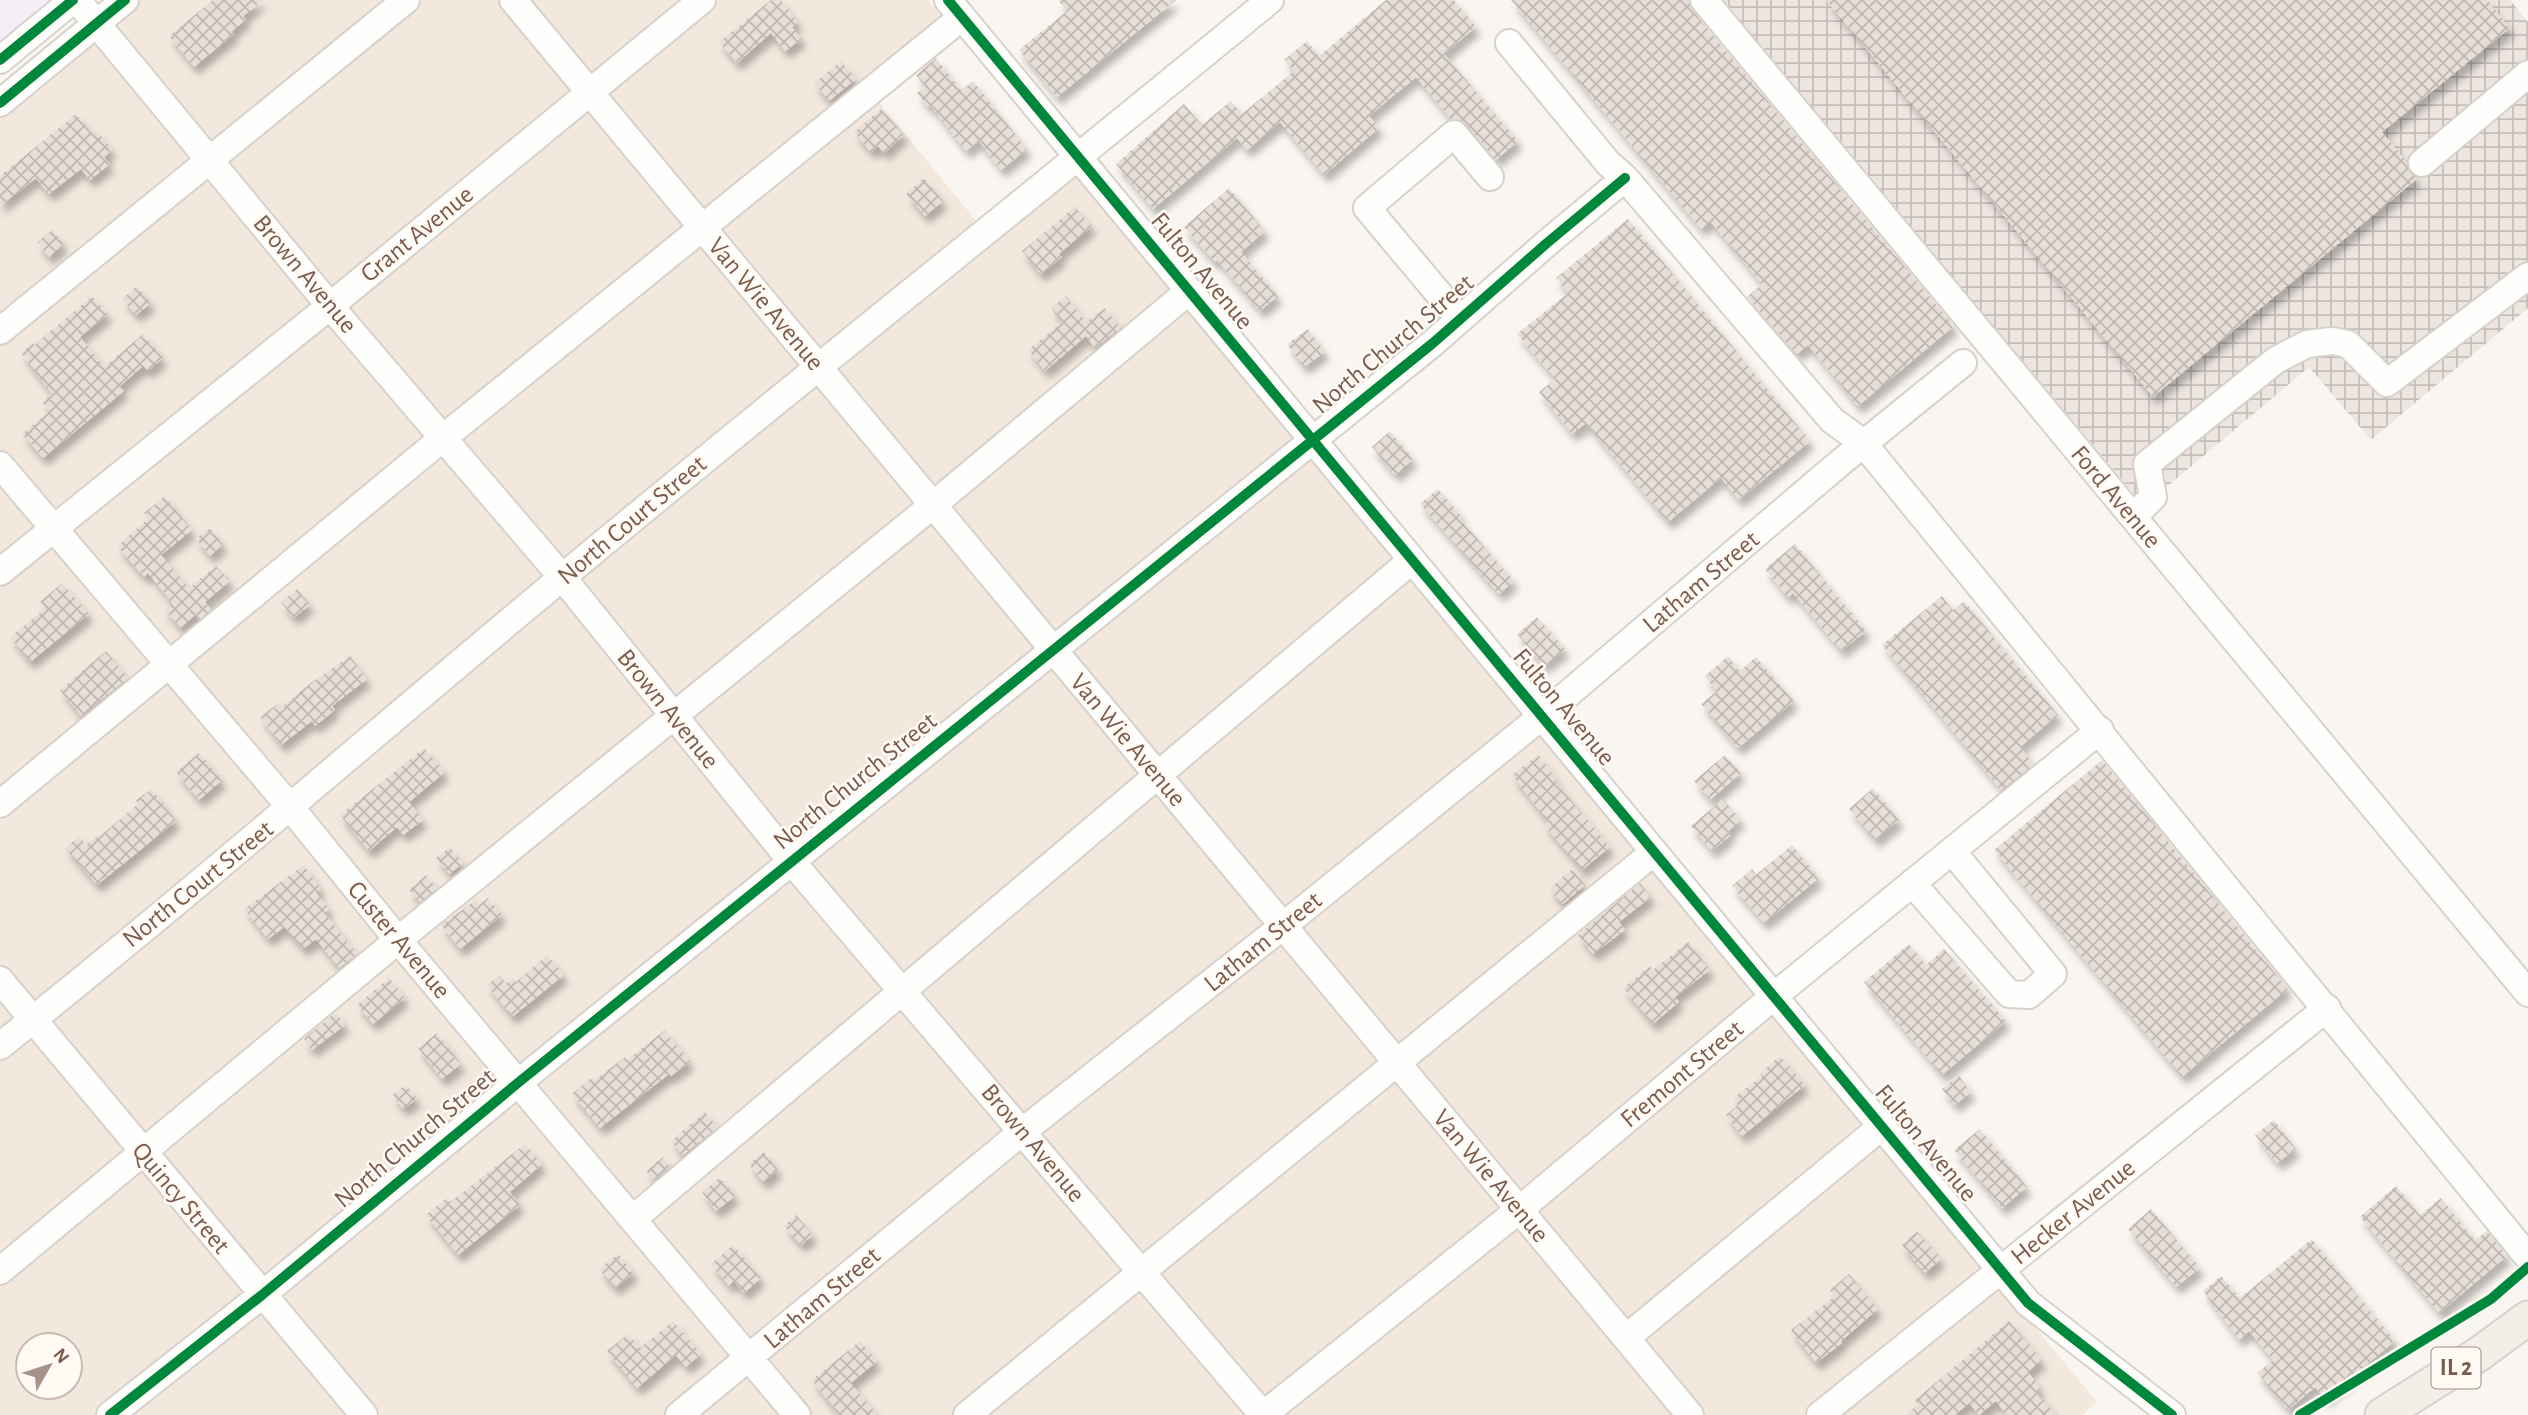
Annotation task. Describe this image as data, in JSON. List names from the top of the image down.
{
  "streets": {
    "main road": ["IL 2"],
    "street": [
      "Grant Avenue",
      "Fulton Avenue",
      "Brown Avenue",
      "Van Wie Avenue",
      "North Church Street",
      "Ford Avenue",
      "North Court Street",
      "Latham Street",
      "Custer Avenue",
      "Fremont Street",
      "Quincy Street",
      "Hecker Avenue"
    ]
  },
  "crossings": [
    ["Grant Avenue", "Brown Avenue"],
    ["Grant Avenue", "Van Wie Avenue"],
    ["Grant Avenue", "Custer Avenue"],
    ["Fulton Avenue", "North Church Street"],
    ["Fulton Avenue", "North Court Street"],
    ["Fulton Avenue", "Latham Street"],
    ["Fulton Avenue", "Fremont Street"],
    ["Fulton Avenue", "Hecker Avenue"],
    ["Brown Avenue", "North Church Street"],
    ["Brown Avenue", "North Court Street"],
    ["Brown Avenue", "Latham Street"],
    ["Brown Avenue", "Fremont Street"],
    ["Van Wie Avenue", "North Church Street"],
    ["Van Wie Avenue", "North Court Street"],
    ["Van Wie Avenue", "Latham Street"],
    ["Van Wie Avenue", "Fremont Street"],
    ["North Church Street", "Custer Avenue"],
    ["North Church Street", "Quincy Street"],
    ["North Court Street", "Custer Avenue"],
    ["North Court Street", "Quincy Street"],
    ["Latham Street", "Custer Avenue"]
  ],
  "north": "top right"
}
